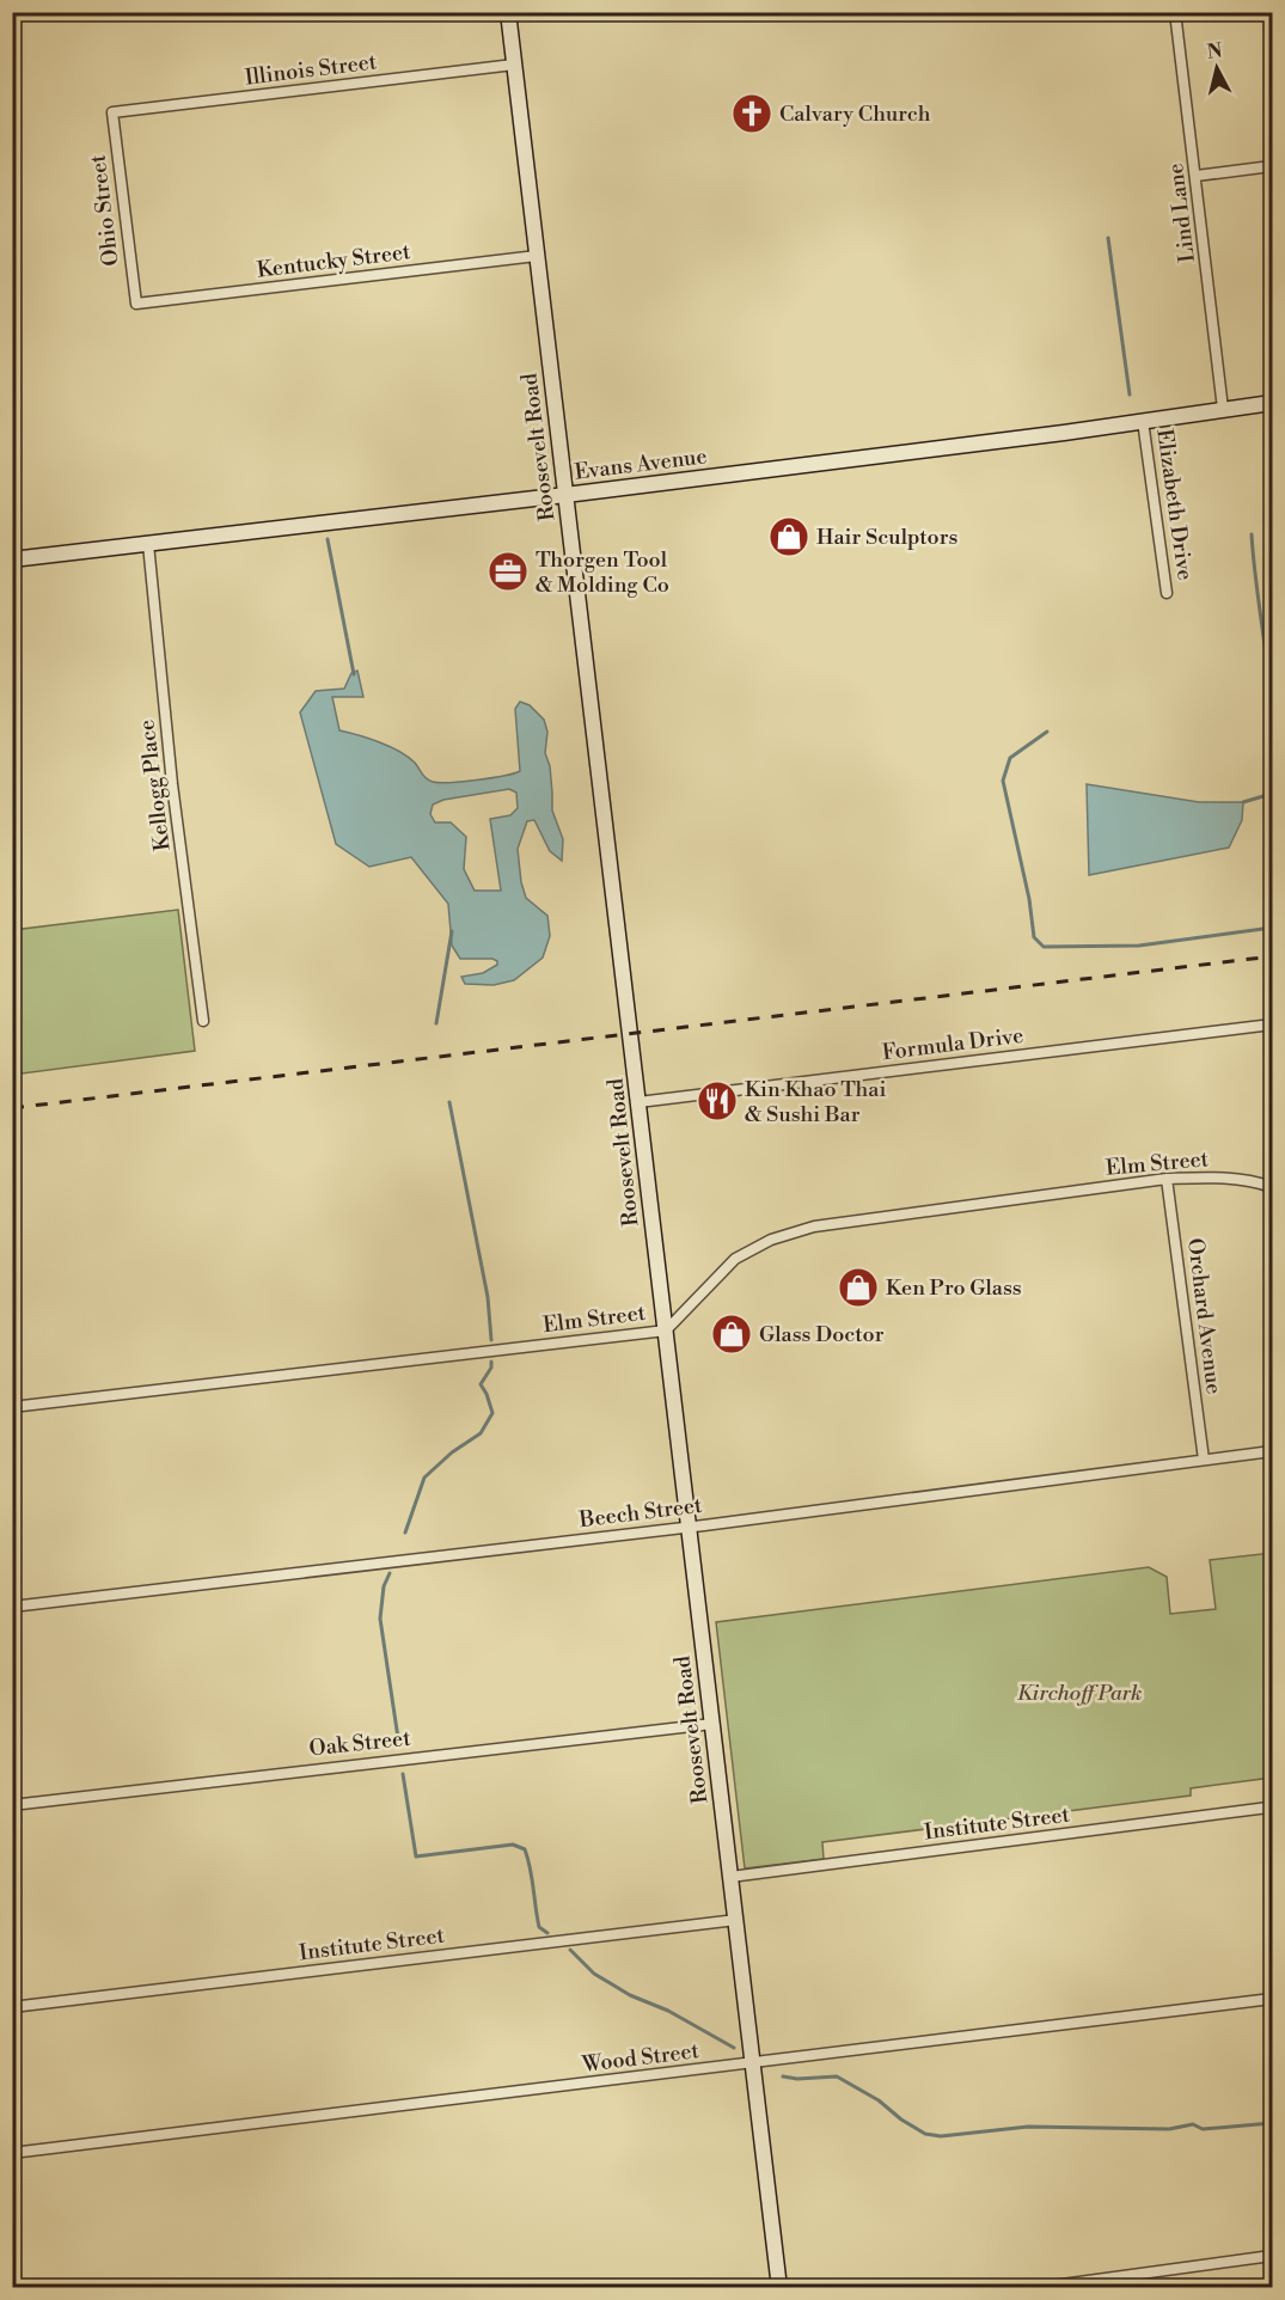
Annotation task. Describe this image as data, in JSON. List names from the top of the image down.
{
  "streets": {
    "street": [
      "Illinois Street",
      "Ohio Street",
      "Lind Lane",
      "Kentucky Street",
      "Roosevelt Road",
      "Evans Avenue",
      "Elizabeth Drive",
      "Kellogg Place",
      "Formula Drive",
      "Elm Street",
      "Orchard Avenue",
      "Beech Street",
      "Oak Street",
      "Institute Street",
      "Wood Street"
    ]
  },
  "crossings": [
    ["Illinois Street", "Ohio Street"],
    ["Illinois Street", "Roosevelt Road"],
    ["Ohio Street", "Kentucky Street"],
    ["Lind Lane", "Evans Avenue"],
    ["Kentucky Street", "Roosevelt Road"],
    ["Roosevelt Road", "Evans Avenue"],
    ["Roosevelt Road", "Formula Drive"],
    ["Roosevelt Road", "Elm Street"],
    ["Roosevelt Road", "Beech Street"],
    ["Roosevelt Road", "Oak Street"],
    ["Roosevelt Road", "Institute Street"],
    ["Roosevelt Road", "Wood Street"],
    ["Evans Avenue", "Elizabeth Drive"],
    ["Evans Avenue", "Kellogg Place"],
    ["Elm Street", "Orchard Avenue"],
    ["Orchard Avenue", "Beech Street"]
  ],
  "parks": ["Kirchoff Park"],
  "places": {
    "church": ["Calvary Church"],
    "shop": ["Hair Sculptors", "Ken Pro Glass", "Glass Doctor"],
    "office": ["Thorgen Tool & Molding Co"],
    "restaurant": ["Kin Khao Thai & Sushi Bar"]
  },
  "north": "top"
}
